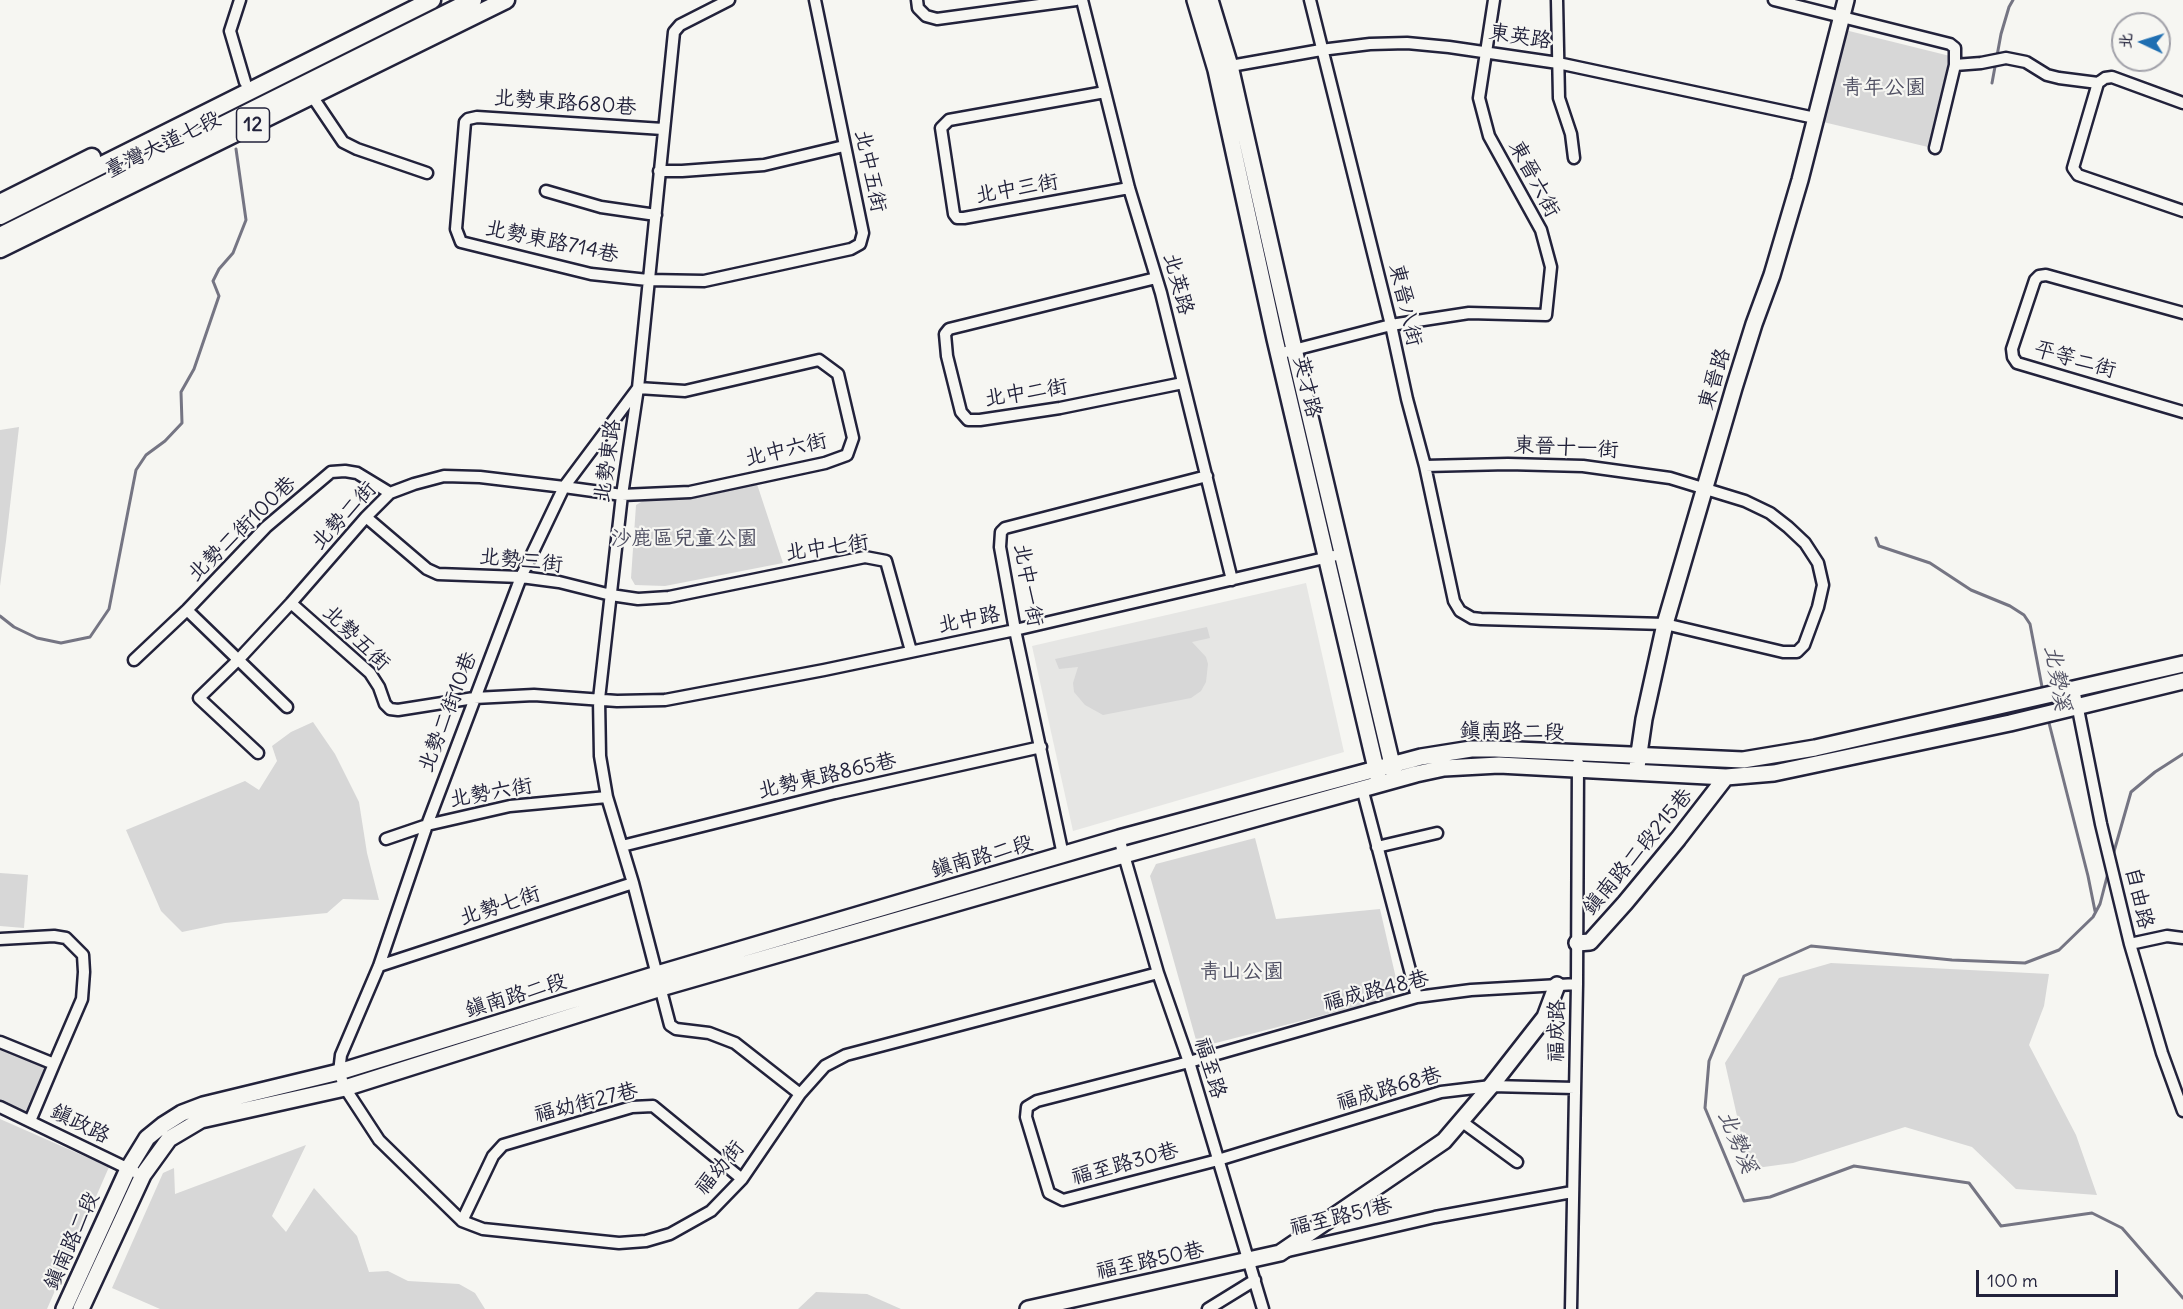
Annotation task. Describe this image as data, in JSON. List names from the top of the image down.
{
  "streets": {
    "main road": ["12", "臺灣大道七段"],
    "street": [
      "東英路",
      "北勢東路680巷",
      "北中五街",
      "東晉六街",
      "北中三街",
      "北勢東路714巷",
      "北英路",
      "東晉八街",
      "平等二街",
      "東晉路",
      "英才路",
      "北中二街",
      "東晉十一街",
      "北中六街",
      "北勢東路",
      "北勢二街",
      "北勢二街100巷",
      "北中七街",
      "北勢三街",
      "北中一街",
      "北中路",
      "北勢五街",
      "北勢二街10巷",
      "鎮南路二段",
      "北勢東路865巷",
      "北勢六街",
      "鎮南路二段215巷",
      "自由路",
      "北勢七街",
      "福成路48巷",
      "福成路",
      "福至路",
      "福成路68巷",
      "福幼街27巷",
      "鎮政路",
      "福至路30巷",
      "福幼街",
      "福至路51巷",
      "福至路50巷"
    ]
  },
  "crossings": [
    ["東英路", "東晉六街"],
    ["東英路", "東晉八街"],
    ["東英路", "東晉路"],
    ["東英路", "英才路"],
    ["北勢東路680巷", "北勢東路714巷"],
    ["北勢東路680巷", "北勢東路"],
    ["北中五街", "北勢東路714巷"],
    ["北中五街", "北勢東路"],
    ["東晉六街", "東晉八街"],
    ["北中三街", "北英路"],
    ["北勢東路714巷", "北勢東路"],
    ["北英路", "北中二街"],
    ["北英路", "北中一街"],
    ["北英路", "北中路"],
    ["東晉八街", "東晉路"],
    ["東晉八街", "東晉十一街"],
    ["東晉路", "東晉十一街"],
    ["東晉路", "鎮南路二段"],
    ["英才路", "北中路"],
    ["英才路", "鎮南路二段"],
    ["北中六街", "北勢東路"],
    ["北中六街", "北勢二街"],
    ["北中六街", "北勢二街10巷"],
    ["北勢東路", "北勢二街"],
    ["北勢東路", "北中七街"],
    ["北勢東路", "北勢三街"],
    ["北勢東路", "北中路"],
    ["北勢東路", "北勢五街"],
    ["北勢東路", "北勢二街10巷"],
    ["北勢東路", "鎮南路二段"],
    ["北勢東路", "北勢東路865巷"],
    ["北勢東路", "北勢六街"],
    ["北勢東路", "北勢七街"],
    ["北勢東路", "福幼街"],
    ["北勢二街", "北勢二街100巷"],
    ["北勢二街", "北勢三街"],
    ["北勢二街", "北勢五街"],
    ["北勢二街", "北勢二街10巷"],
    ["北中七街", "北勢三街"],
    ["北中七街", "北中路"],
    ["北勢三街", "北勢二街10巷"],
    ["北中一街", "北中路"],
    ["北中一街", "鎮南路二段"],
    ["北中一街", "北勢東路865巷"],
    ["北中路", "北勢五街"],
    ["北勢五街", "北勢二街10巷"],
    ["北勢二街10巷", "鎮南路二段"],
    ["北勢二街10巷", "北勢六街"],
    ["北勢二街10巷", "北勢七街"],
    ["北勢二街10巷", "福幼街"],
    ["鎮南路二段", "鎮南路二段215巷"],
    ["鎮南路二段", "自由路"],
    ["鎮南路二段", "福成路"],
    ["鎮南路二段", "福至路"],
    ["鎮南路二段", "鎮政路"],
    ["鎮南路二段", "福幼街"],
    ["鎮南路二段215巷", "福成路"],
    ["福成路48巷", "福成路"],
    ["福成路48巷", "福至路"],
    ["福成路48巷", "福至路30巷"],
    ["福成路48巷", "福至路51巷"],
    ["福成路", "福成路68巷"],
    ["福成路", "福至路51巷"],
    ["福至路", "福成路68巷"],
    ["福至路", "福至路30巷"],
    ["福至路", "福幼街"],
    ["福至路", "福至路50巷"],
    ["福成路68巷", "福至路30巷"],
    ["福成路68巷", "福至路51巷"],
    ["福幼街27巷", "福幼街"],
    ["福至路51巷", "福至路50巷"]
  ],
  "water": ["北勢溪"],
  "parks": ["青年公園", "沙鹿區兒童公園", "青山公園"],
  "scale_bar": "100 m",
  "north": "left"
}
